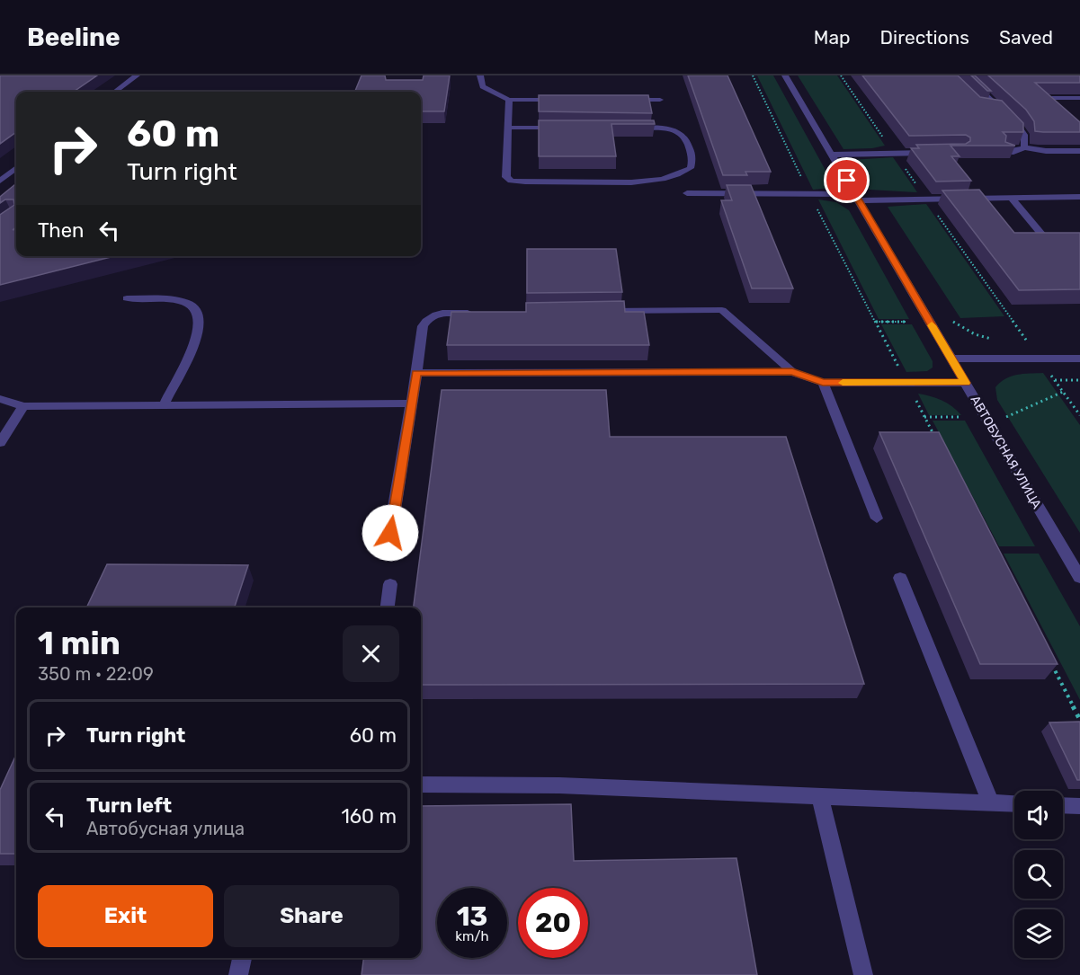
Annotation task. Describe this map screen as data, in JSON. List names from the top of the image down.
{
  "streets": {
    "street": ["АВТОБУСНАЯ УЛИЦА"]
  },
  "page": {
    "header": "Beeline",
    "nav": ["Map", "Directions", "Saved"],
    "turn": ["60 m", "Turn right"],
    "then": "Then",
    "heading": ["1 min", "350 m · 22:09"],
    "list": [
      {
        "name": "Turn right",
        "value": "60 m"
      },
      {
        "name": "Turn left",
        "note": "Автобусная улица",
        "value": "160 m"
      }
    ],
    "buttons": ["Exit", "Share"],
    "speed": "13 km/h",
    "limit": "20"
  }
}
